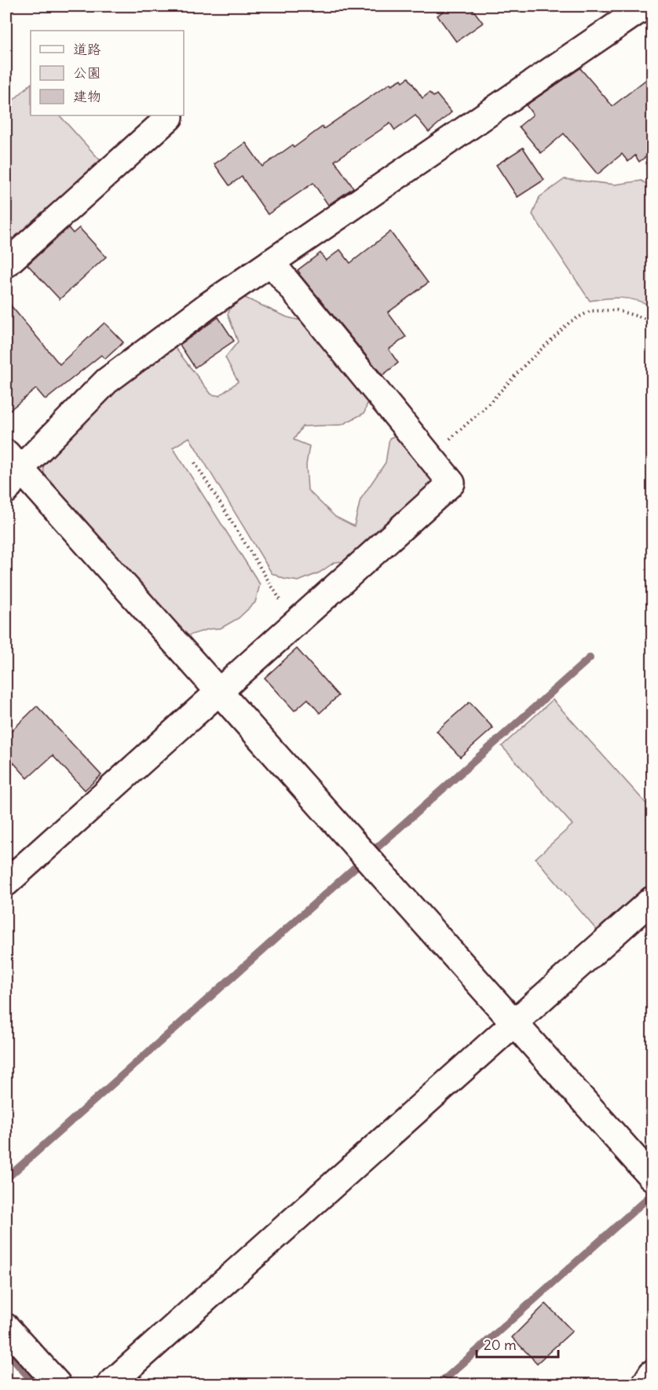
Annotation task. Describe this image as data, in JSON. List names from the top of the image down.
{
  "legend": ["道路", "公園", "建物"],
  "scale_bar": "20 m"
}
